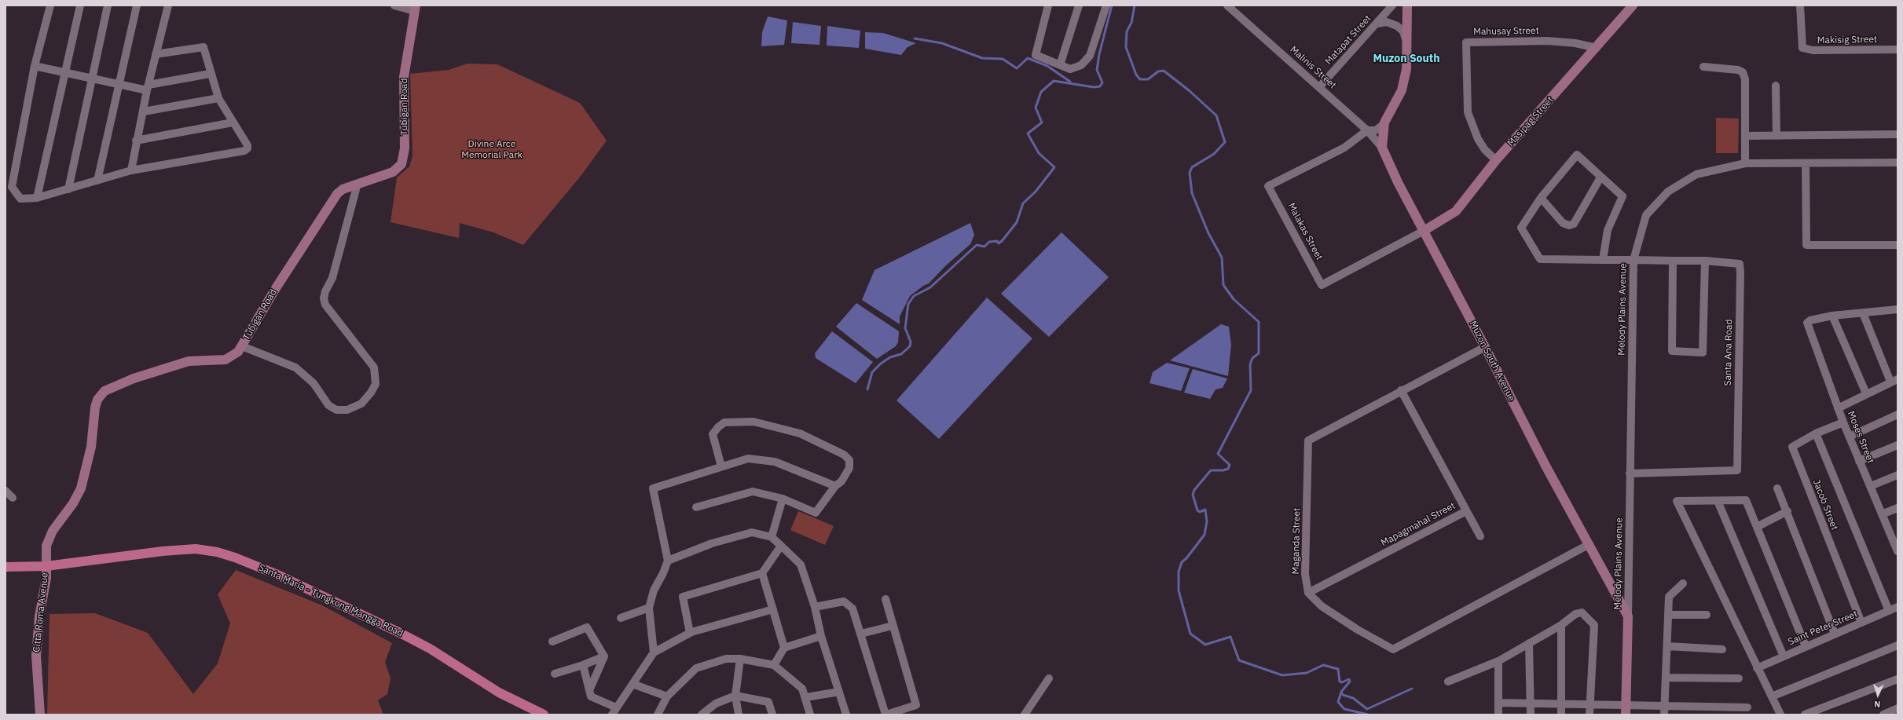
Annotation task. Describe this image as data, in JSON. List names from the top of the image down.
{
  "streets": {
    "main road": ["Santa Maria - Tungkong Mangga Road"],
    "street": [
      "Mahusay Street",
      "Matapat Street",
      "Makisig Street",
      "Malinis Street",
      "Tubigan Road",
      "Masipag Street",
      "Malakas Street",
      "Melody Plains Avenue",
      "Santa Ana Road",
      "Muzon South Avenue",
      "Moses Street",
      "Jacob Street",
      "Mapagmahal Street",
      "Maganda Street",
      "Citta Roma Avenue",
      "Saint Peter Street"
    ]
  },
  "crossings": [
    ["Mahusay Street", "Masipag Street"],
    ["Matapat Street", "Malinis Street"],
    ["Malinis Street", "Malakas Street"],
    ["Malinis Street", "Muzon South Avenue"],
    ["Tubigan Road", "Santa Maria - Tungkong Mangga Road"],
    ["Tubigan Road", "Citta Roma Avenue"],
    ["Masipag Street", "Malakas Street"],
    ["Masipag Street", "Muzon South Avenue"],
    ["Malakas Street", "Muzon South Avenue"],
    ["Melody Plains Avenue", "Santa Ana Road"],
    ["Melody Plains Avenue", "Muzon South Avenue"],
    ["Muzon South Avenue", "Maganda Street"],
    ["Moses Street", "Jacob Street"],
    ["Jacob Street", "Saint Peter Street"],
    ["Mapagmahal Street", "Maganda Street"],
    ["Santa Maria - Tungkong Mangga Road", "Citta Roma Avenue"]
  ],
  "districts": ["Muzon South"],
  "parks": ["Divine Arce Memorial Park"],
  "north": "bottom"
}
